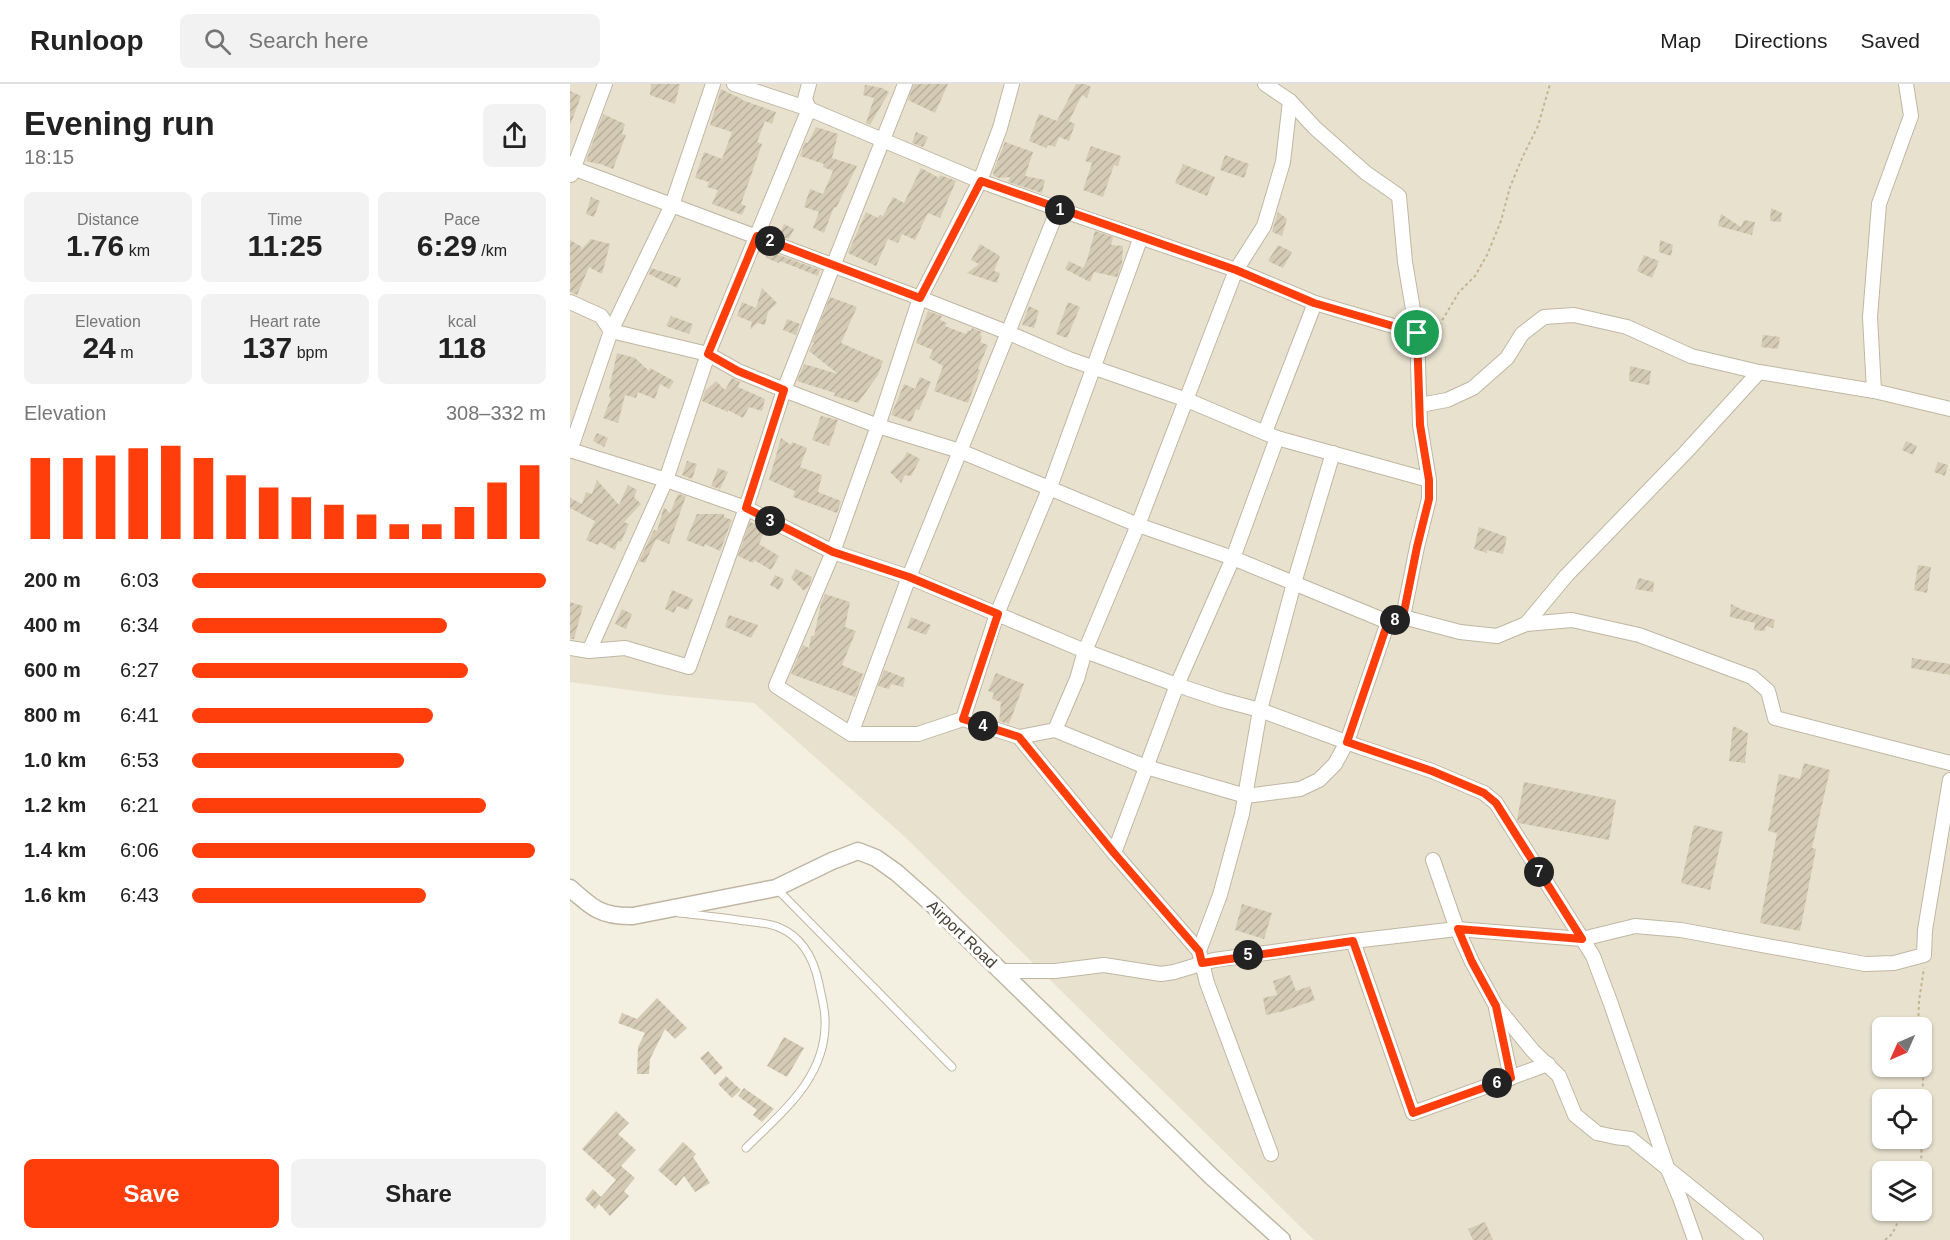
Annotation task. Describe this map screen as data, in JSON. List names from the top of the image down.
{
  "streets": {
    "street": ["Airport Road"]
  },
  "north": "bottom left",
  "page": {
    "header": "Runloop",
    "search": "Search here",
    "nav": ["Map", "Directions", "Saved"],
    "heading": ["Evening run", "18:15"],
    "stats": [
      ["Distance", "1.76 km"],
      ["Time", "11:25"],
      ["Pace", "6:29 /km"],
      ["Elevation", "24 m"],
      ["Heart rate", "137 bpm"],
      ["kcal", "118"]
    ],
    "pins": [
      "1",
      "2",
      "3",
      "8",
      "4",
      "7",
      "5",
      "6"
    ],
    "chart": ["Elevation", "308–332 m"],
    "list": [
      {
        "name": "200 m",
        "note": "6:03"
      },
      {
        "name": "400 m",
        "note": "6:34"
      },
      {
        "name": "600 m",
        "note": "6:27"
      },
      {
        "name": "800 m",
        "note": "6:41"
      },
      {
        "name": "1.0 km",
        "note": "6:53"
      },
      {
        "name": "1.2 km",
        "note": "6:21"
      },
      {
        "name": "1.4 km",
        "note": "6:06"
      },
      {
        "name": "1.6 km",
        "note": "6:43"
      }
    ],
    "buttons": ["Save", "Share"]
  }
}
